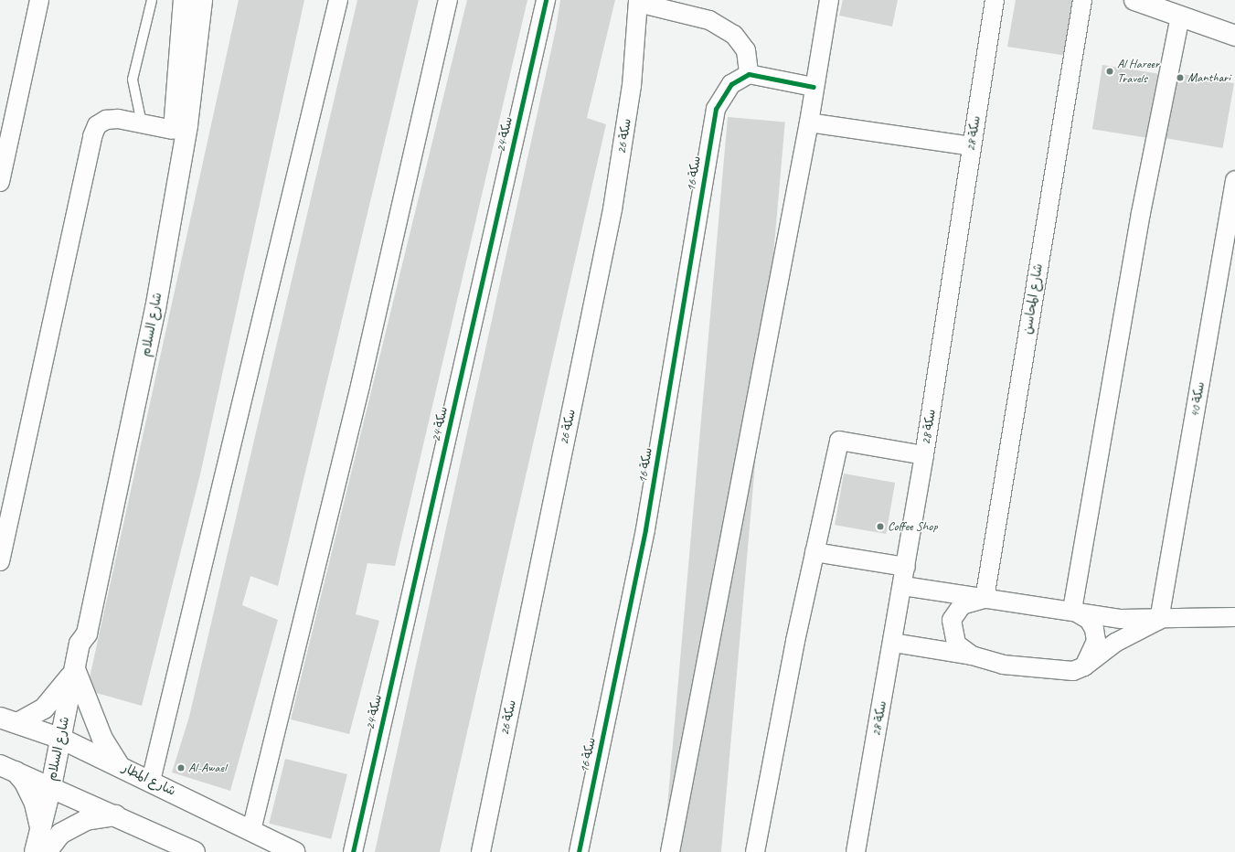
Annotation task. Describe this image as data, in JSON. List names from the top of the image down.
{
  "streets": {
    "street": [
      "سكة 28",
      "سكة 24",
      "سكة 26",
      "سكة 16",
      "شارع المحاسن",
      "شارع السلام",
      "سكة 40",
      "شارع المطار"
    ]
  },
  "crossings": [
    ["شارع السلام", "شارع المطار"]
  ],
  "places": [
    "Al Hareer Travels",
    "Manthari",
    "Coffee Shop",
    "Al-Awael"
  ]
}
